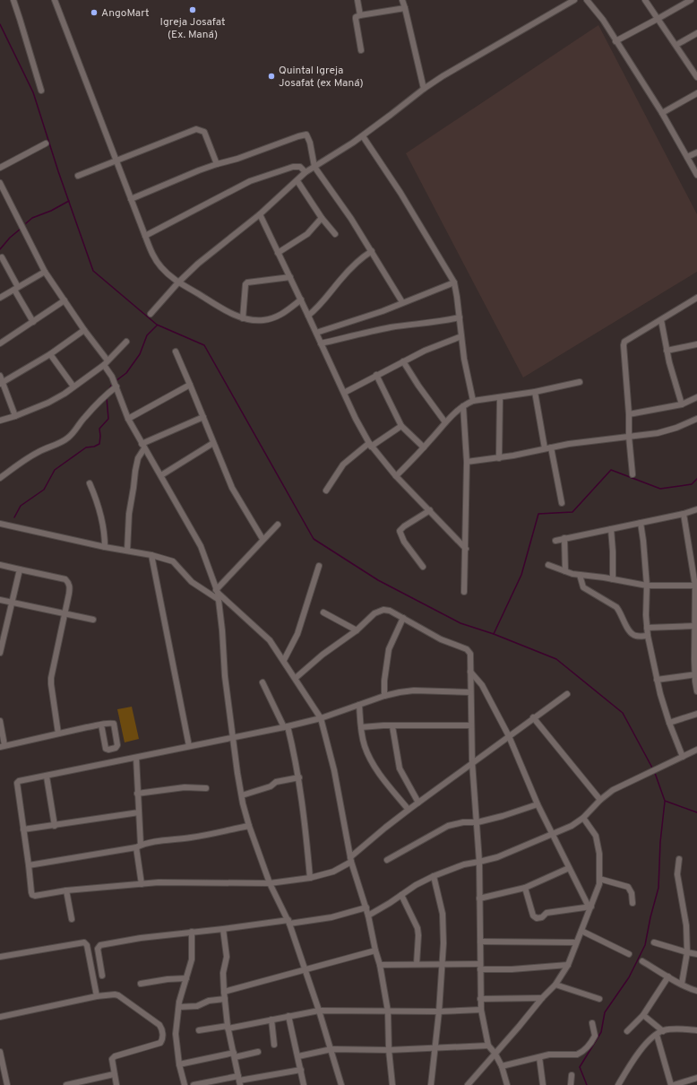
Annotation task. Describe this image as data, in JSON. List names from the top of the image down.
{
  "places": ["Igreja Josafat (Ex. Maná)", "AngoMart", "Quintal Igreja Josafat (ex Maná)"]
}
